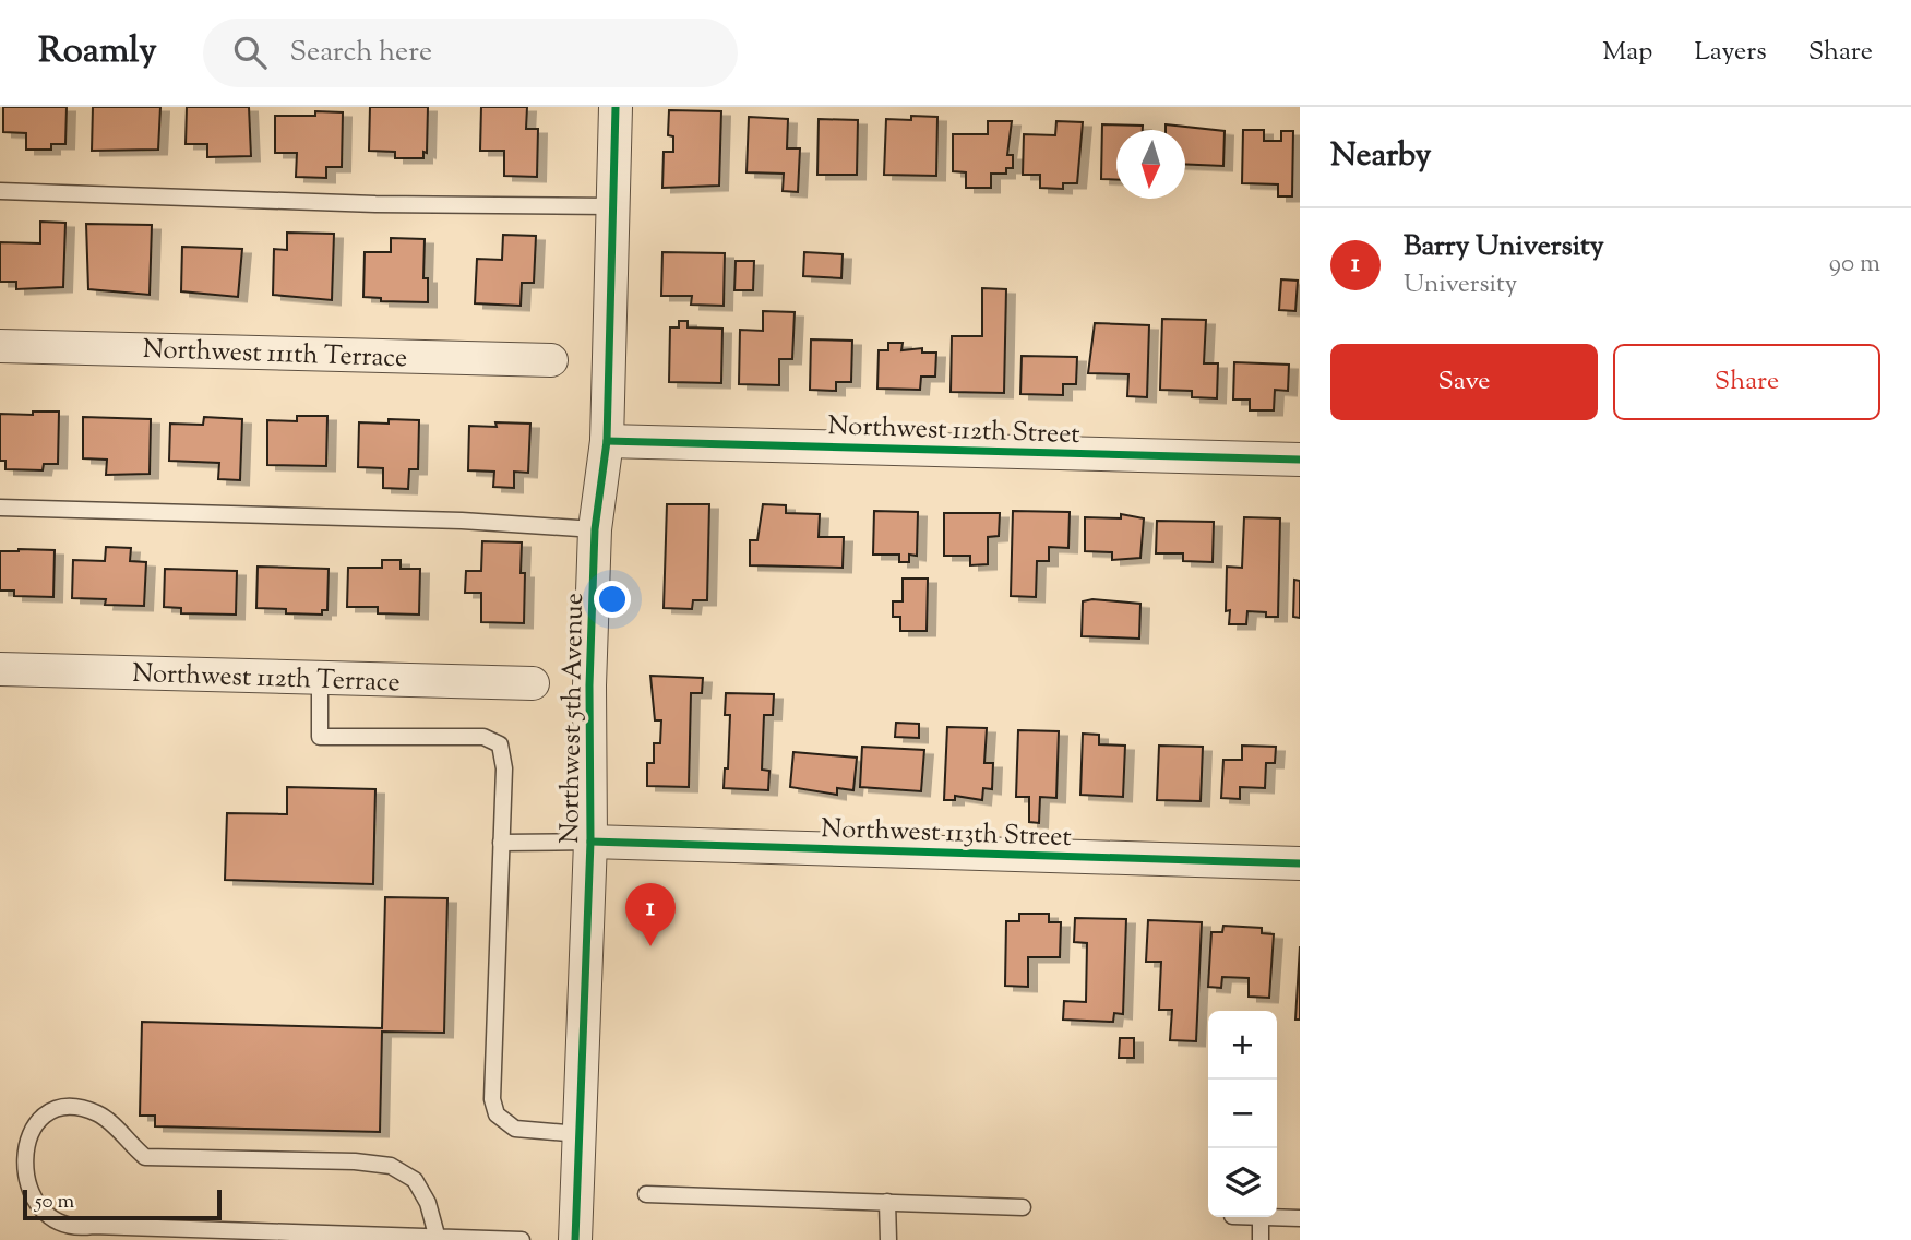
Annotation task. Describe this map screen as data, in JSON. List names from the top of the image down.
{
  "streets": {
    "street": [
      "Northwest 111th Terrace",
      "Northwest 112th Street",
      "Northwest 112th Terrace",
      "Northwest 5th Avenue",
      "Northwest 113th Street"
    ]
  },
  "crossings": [
    ["Northwest 112th Street", "Northwest 5th Avenue"],
    ["Northwest 5th Avenue", "Northwest 113th Street"]
  ],
  "scale_bar": "50 m",
  "north": "bottom",
  "page": {
    "header": "Roamly",
    "search": "Search here",
    "nav": ["Map", "Layers", "Share"],
    "heading": "Nearby",
    "list": [
      {
        "mark": "1",
        "name": "Barry University",
        "note": "University",
        "value": "90 m"
      }
    ],
    "buttons": ["Save", "Share"],
    "pins": "1",
    "map_buttons": ["+", "−"],
    "scale": "50 m"
  }
}
